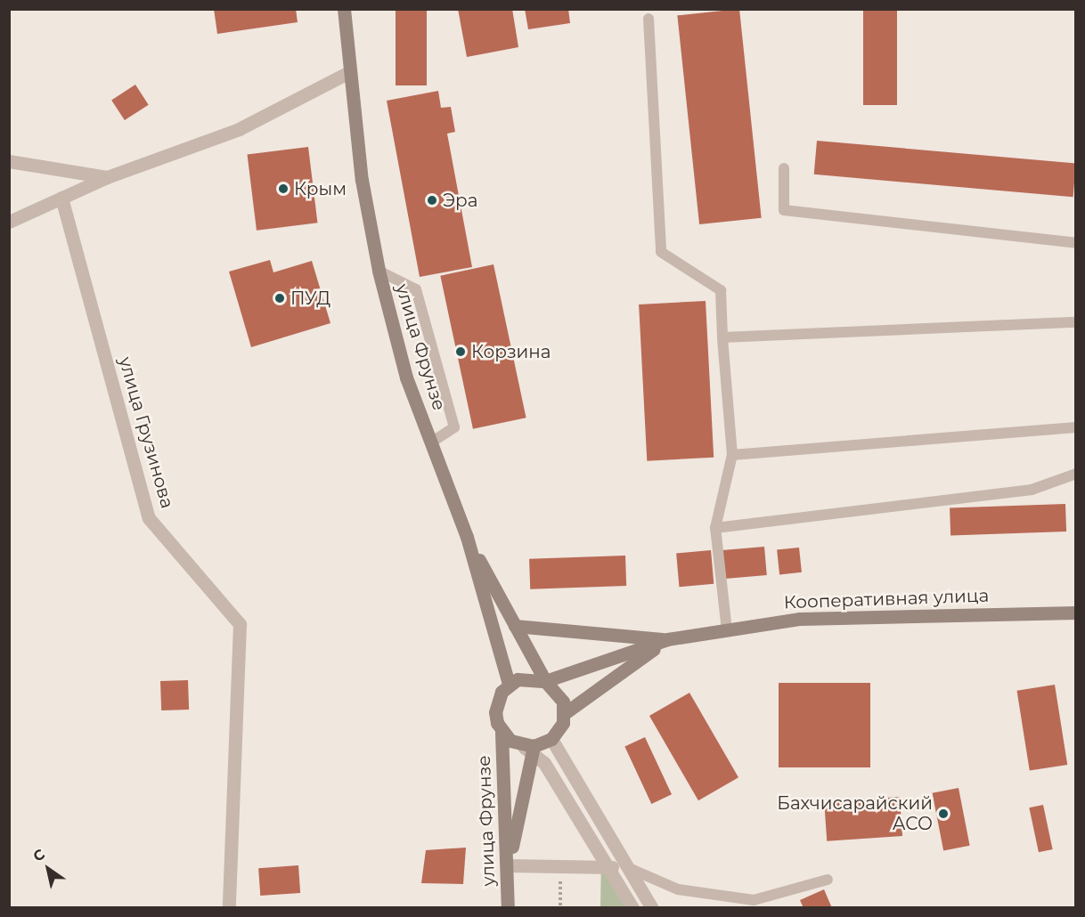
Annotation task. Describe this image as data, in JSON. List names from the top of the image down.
{
  "streets": {
    "main road": ["улица Фрунзе", "Кооперативная улица"],
    "street": ["улица Грузинова"]
  },
  "crossings": [
    ["улица Фрунзе", "Кооперативная улица"]
  ],
  "places": [
    "Крым",
    "Эра",
    "ПУД",
    "Корзина",
    "Бахчисарайский АСО"
  ],
  "north": "top left"
}
